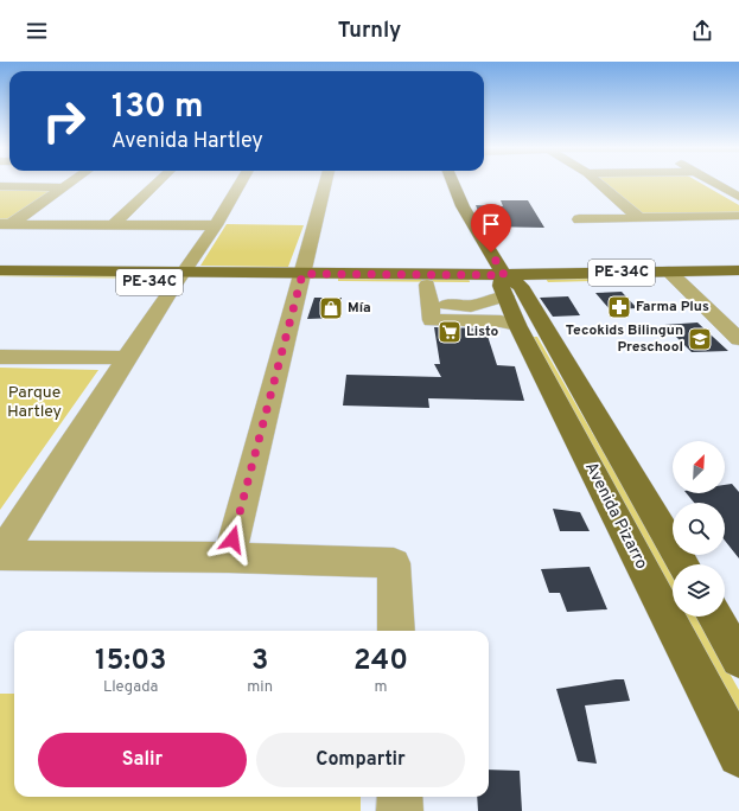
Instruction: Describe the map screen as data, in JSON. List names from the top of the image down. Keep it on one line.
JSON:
{"streets":{"main road":["PE-34C","Avenida Pizarro"]},"crossings":[["PE-34C","Avenida Pizarro"]],"parks":["Parque Hartley"],"places":{"pharmacy":["Farma Plus"],"shop":["Mía"],"supermarket":["Listo"],"school or university":["Tecokids Bilingun Preschool"]},"north":"top right","page":{"header":"Turnly","turn":["130 m","Avenida Hartley"],"eta":["15:03","Llegada","3","min","240","m"],"buttons":["Salir","Compartir"]}}
